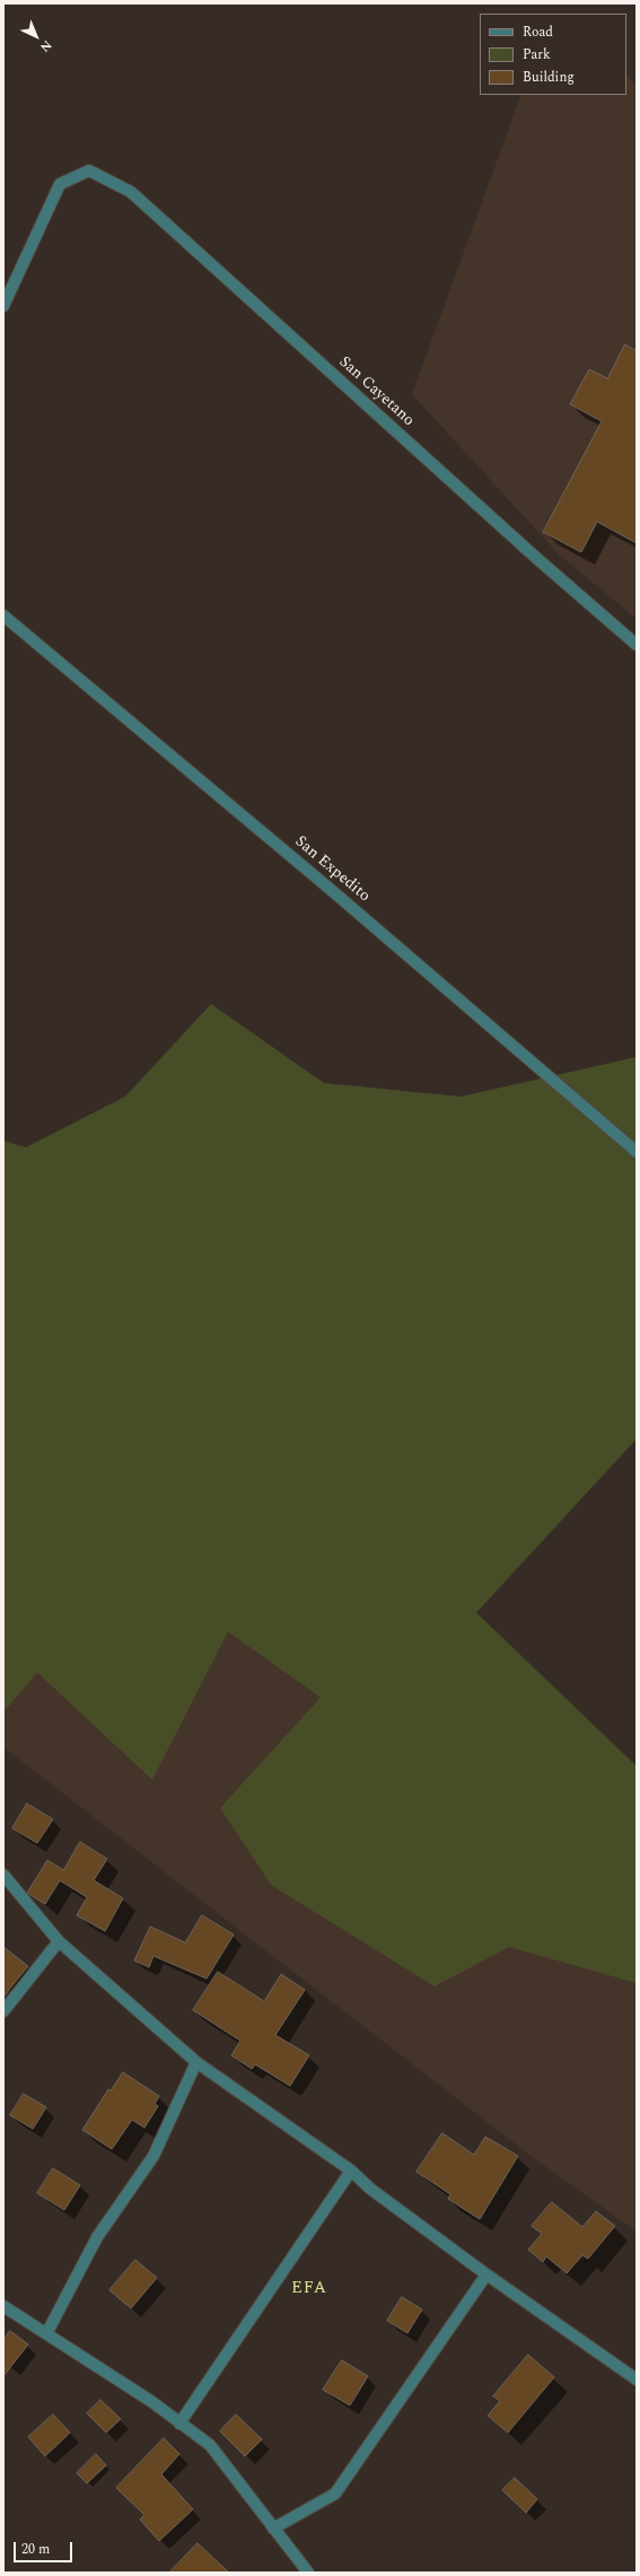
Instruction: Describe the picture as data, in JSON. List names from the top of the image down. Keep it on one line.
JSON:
{"streets":{"street":["San Cayetano","San Expedito"]},"districts":["EFA"],"legend":["Road","Park","Building"],"scale_bar":"20 m","north":"bottom right"}
